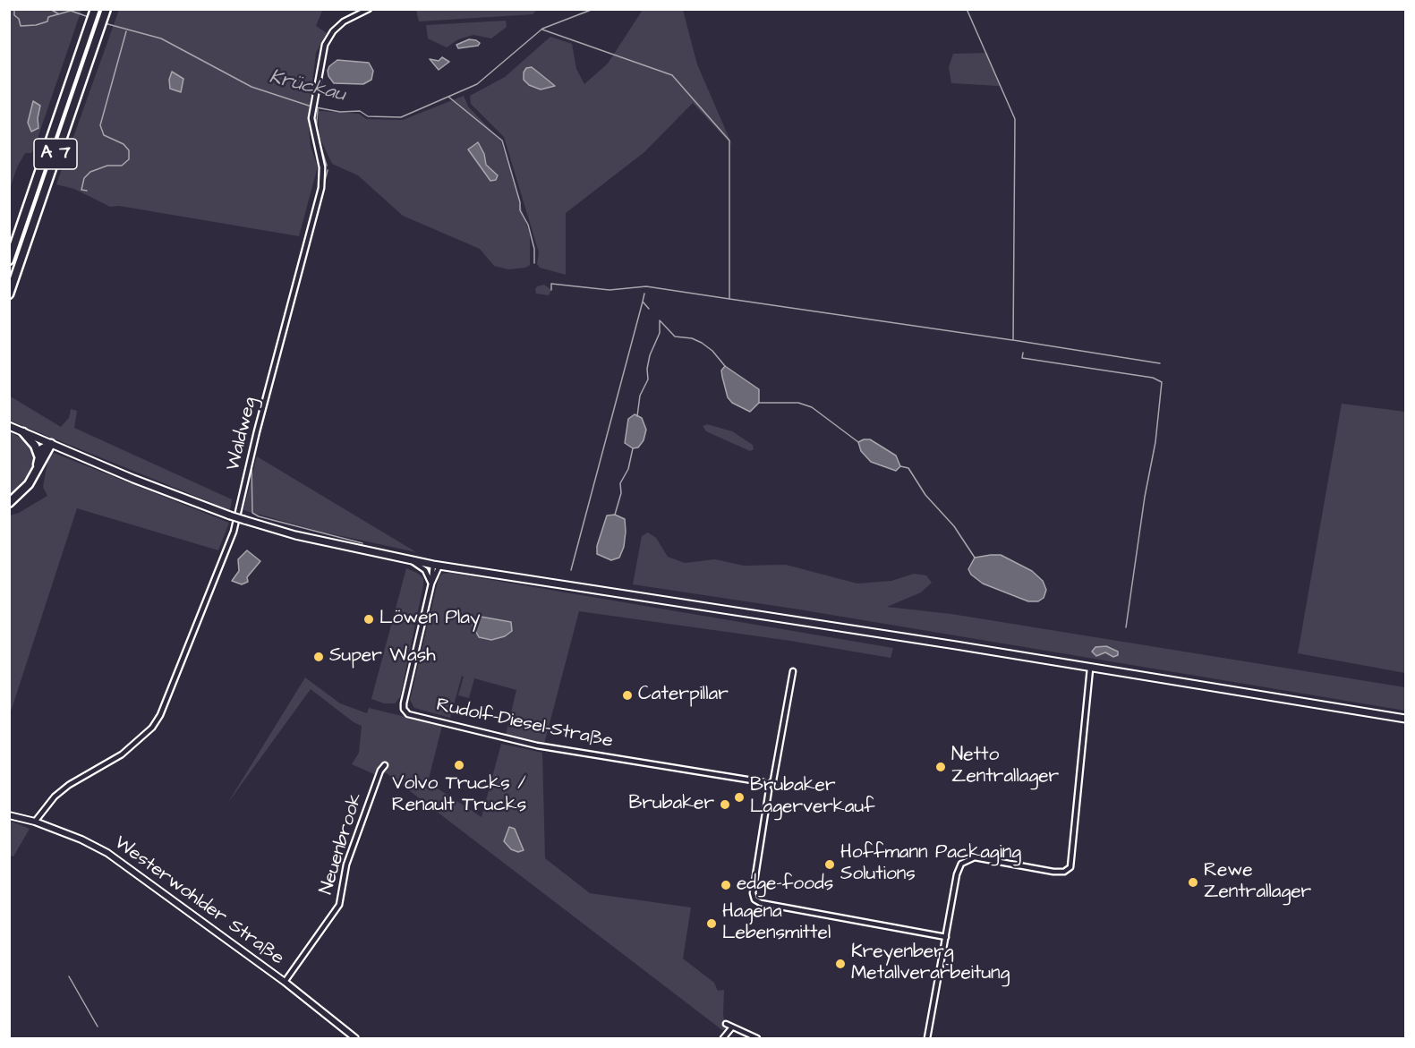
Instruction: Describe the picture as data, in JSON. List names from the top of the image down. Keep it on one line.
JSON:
{"streets":{"highway":["A 7"],"street":["Waldweg","Rudolf-Diesel-Straße","Neuenbrook","Westerwohlder Straße"]},"crossings":[["Waldweg","Westerwohlder Straße"],["Neuenbrook","Westerwohlder Straße"]],"water":["Krückau"],"places":["Löwen Play","Super Wash","Caterpillar","Volvo Trucks / Renault Trucks","Netto Zentrallager","Brubaker Lagerverkauf","Brubaker","Hoffmann Packaging Solutions","Rewe Zentrallager","edge-foods","Hagena Lebensmittel","Kreyenberg Metallverarbeitung"]}
